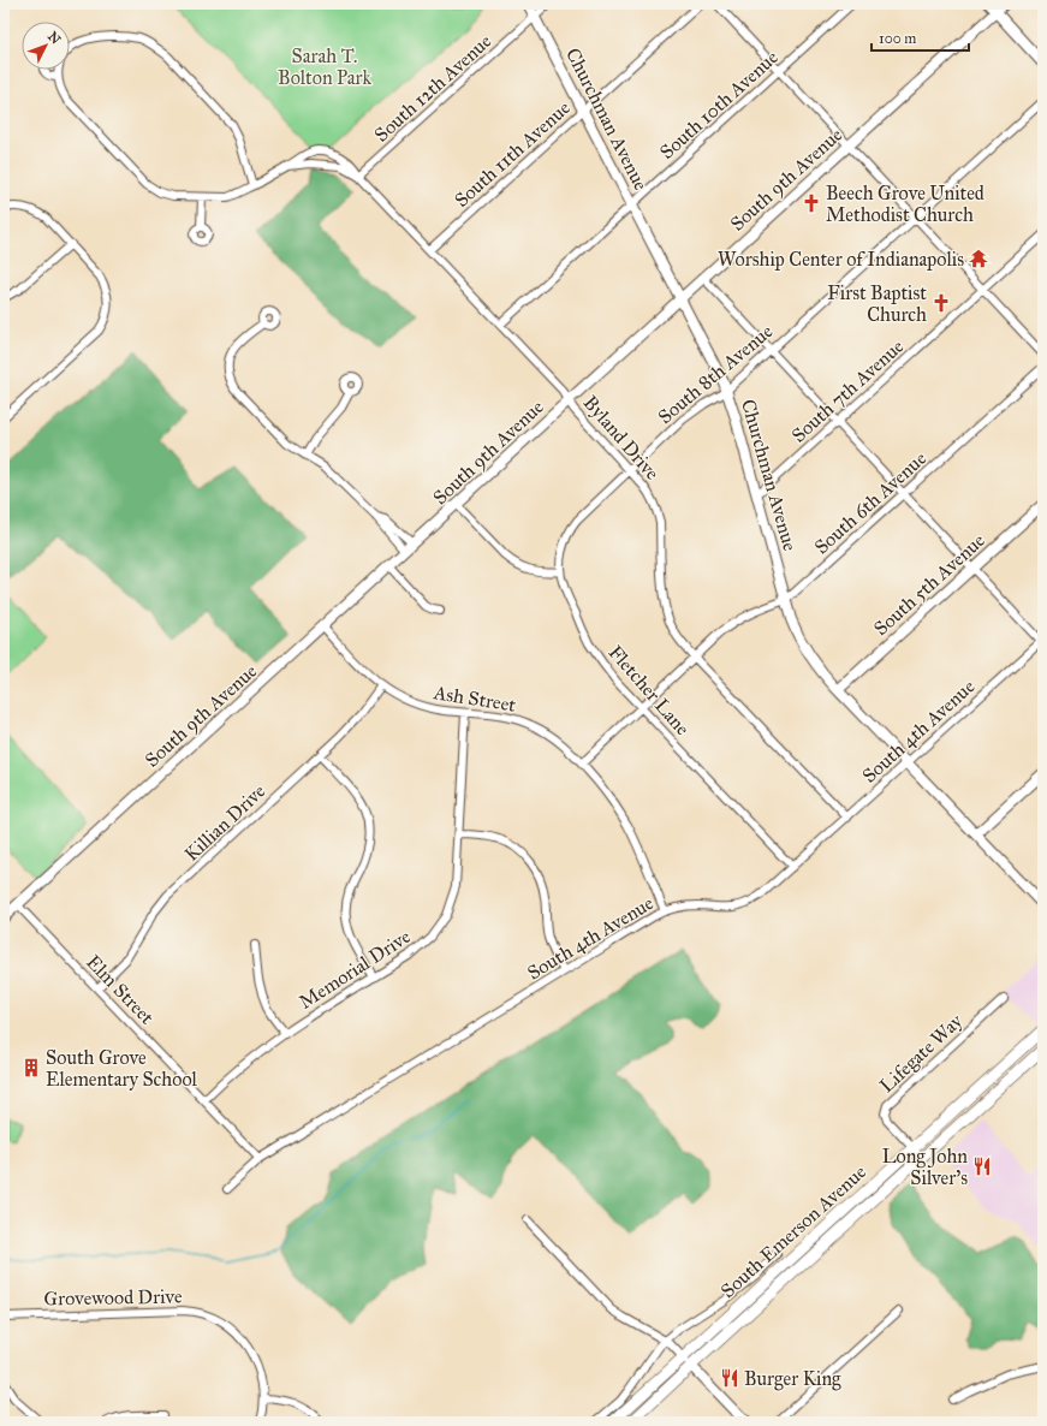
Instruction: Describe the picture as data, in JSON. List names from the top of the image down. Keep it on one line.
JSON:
{"streets":{"main road":["South Emerson Avenue"],"street":["South 12th Avenue","South 10th Avenue","Churchman Avenue","South 11th Avenue","South 9th Avenue","South 8th Avenue","South 7th Avenue","Byland Drive","South 6th Avenue","South 5th Avenue","Fletcher Lane","Ash Street","South 4th Avenue","Killian Drive","Memorial Drive","Elm Street","Lifegate Way","Grovewood Drive"]},"crossings":[["South 12th Avenue","Churchman Avenue"],["South 12th Avenue","Byland Drive"],["South 10th Avenue","Churchman Avenue"],["South 10th Avenue","Byland Drive"],["Churchman Avenue","South 11th Avenue"],["Churchman Avenue","South 9th Avenue"],["Churchman Avenue","South 8th Avenue"],["Churchman Avenue","South 7th Avenue"],["Churchman Avenue","South 6th Avenue"],["Churchman Avenue","South 5th Avenue"],["Churchman Avenue","South 4th Avenue"],["South 11th Avenue","Byland Drive"],["South 9th Avenue","Byland Drive"],["South 9th Avenue","Ash Street"],["South 9th Avenue","Elm Street"],["South 8th Avenue","Byland Drive"],["South 8th Avenue","Fletcher Lane"],["Byland Drive","South 6th Avenue"],["Byland Drive","South 4th Avenue"],["South 6th Avenue","Fletcher Lane"],["South 6th Avenue","Ash Street"],["Fletcher Lane","South 4th Avenue"],["Ash Street","South 4th Avenue"],["Ash Street","Killian Drive"],["Ash Street","Memorial Drive"],["South 4th Avenue","Elm Street"],["Killian Drive","Elm Street"],["Memorial Drive","Elm Street"],["Lifegate Way","South Emerson Avenue"]],"parks":["Sarah T. Bolton Park"],"places":{"church":["Beech Grove United Methodist Church","First Baptist Church"],"temple":["Worship Center of Indianapolis"],"building":["South Grove Elementary School"],"restaurant":["Long John Silver's","Burger King"]},"scale_bar":"100 m","north":"top right"}
